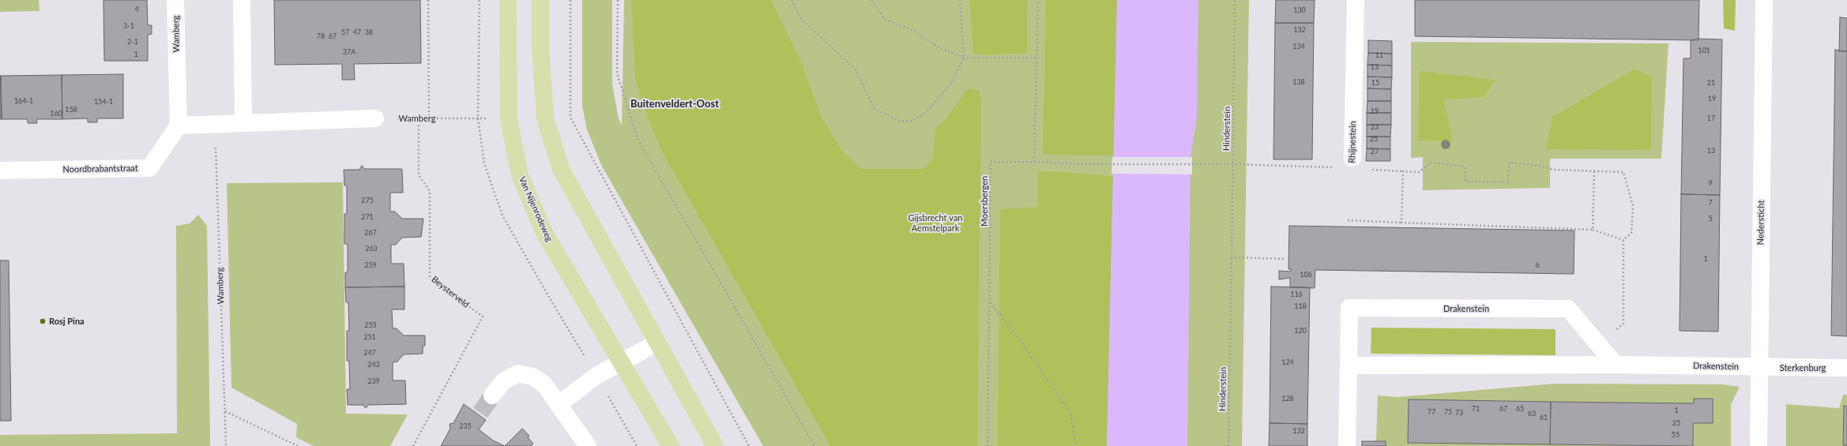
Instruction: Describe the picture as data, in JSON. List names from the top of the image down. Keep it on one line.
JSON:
{"streets":{"main road":["Van Nijenrodeweg"],"street":["Wamberg","Rhijnestein","Noordbrabantstraat","Nedersticht","Drakenstein","Sterkenburg"],"path":["Hinderstein","Moersbergen","Beysterveld"]},"crossings":[["Wamberg","Noordbrabantstraat"],["Wamberg","Beysterveld"],["Hinderstein","Rhijnestein"],["Rhijnestein","Moersbergen"],["Nedersticht","Drakenstein"],["Nedersticht","Sterkenburg"],["Drakenstein","Sterkenburg"]],"districts":["Buitenveldert-Oost"],"parks":["Gijsbrecht van Aemstelpark"],"places":["Rosj Pina"],"house_numbers":["4","130","3-1","132","57","47","38","78","67","2-1","134","101","37A","1","11","13","138","15","21","19","164-1","154-1","158","19","160","17","23","25","13","27","9","275","7","271","5","267","263","1","259","6","106","116","118","255","120","251","247","124","243","239","128","71","67","65","1","77","75","73","63","61","25","235","132","55"]}
